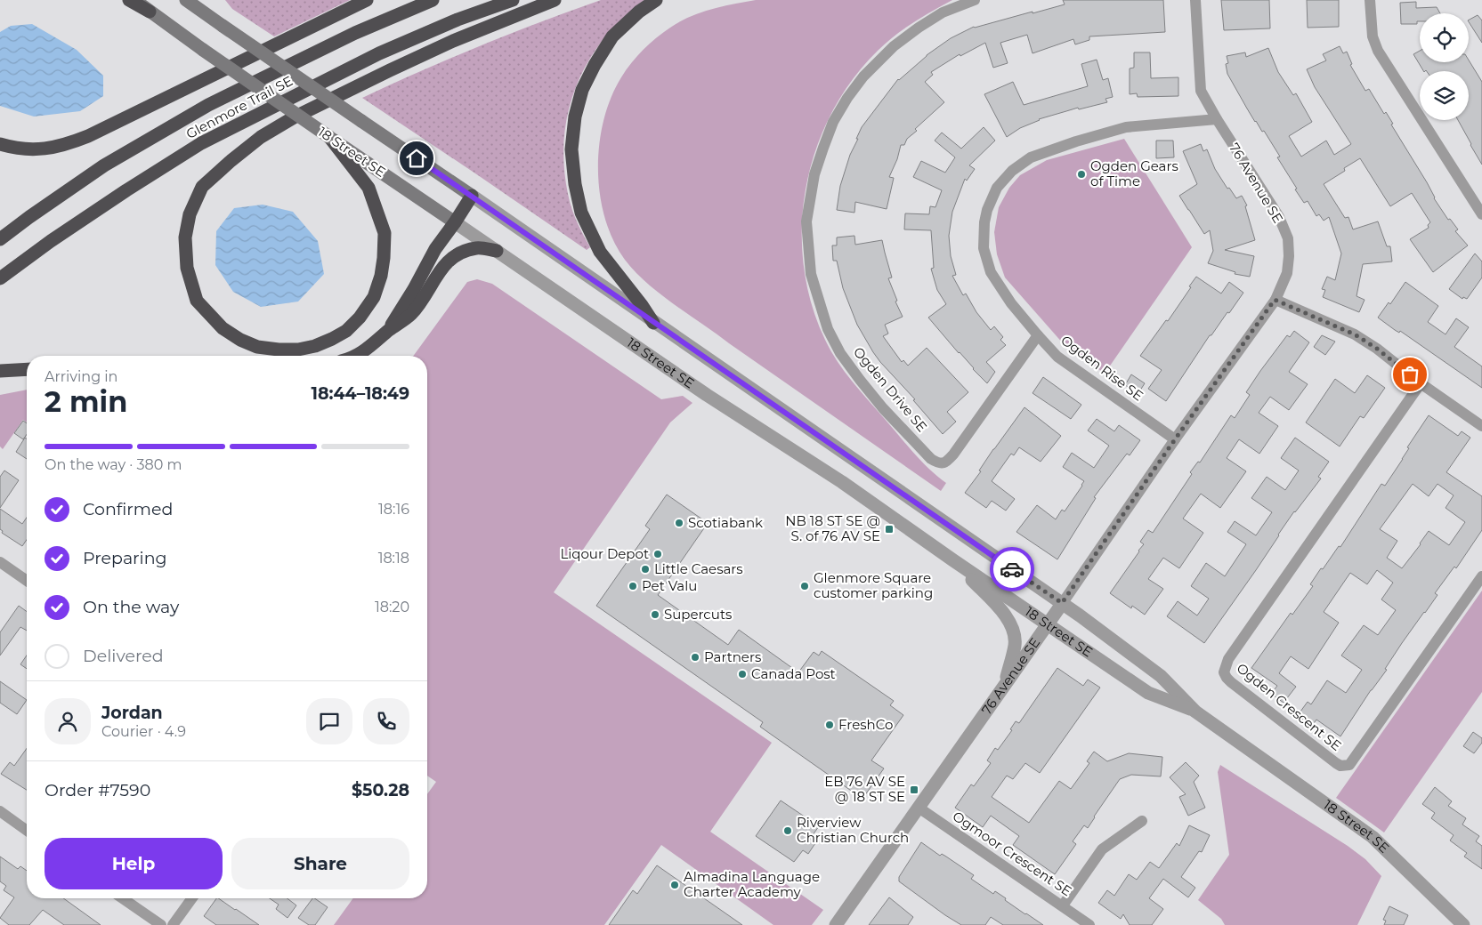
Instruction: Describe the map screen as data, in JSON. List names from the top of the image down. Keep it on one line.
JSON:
{"streets":{"highway":["Glenmore Trail SE"],"main road":["18 Street SE"],"street":["76 Avenue SE","Ogden Rise SE","Ogden Drive SE","Ogden Crescent SE","Ogmoor Crescent SE"]},"crossings":[["18 Street SE","76 Avenue SE"],["76 Avenue SE","Ogden Rise SE"],["76 Avenue SE","Ogmoor Crescent SE"],["Ogden Rise SE","Ogden Drive SE"]],"places":{"other":["Ogden Gears of Time","Scotiabank","Liqour Depot","Little Caesars","Pet Valu","Glenmore Square customer parking","Supercuts","Partners","Canada Post","FreshCo","Riverview Christian Church","Almadina Language Charter Academy"],"transit":["NB 18 ST SE @ S. of 76 AV SE","EB 76 AV SE @ 18 ST SE"]},"page":{"heading":["2 min","Arriving in","18:44–18:49"],"panel":["Jordan","Courier · 4.9","Order #7590","$50.28"],"bar":"On the way · 380 m","list":[["Confirmed","18:16"],["Preparing","18:18"],["On the way","18:20"],"Delivered"],"buttons":["Help","Share"]}}
